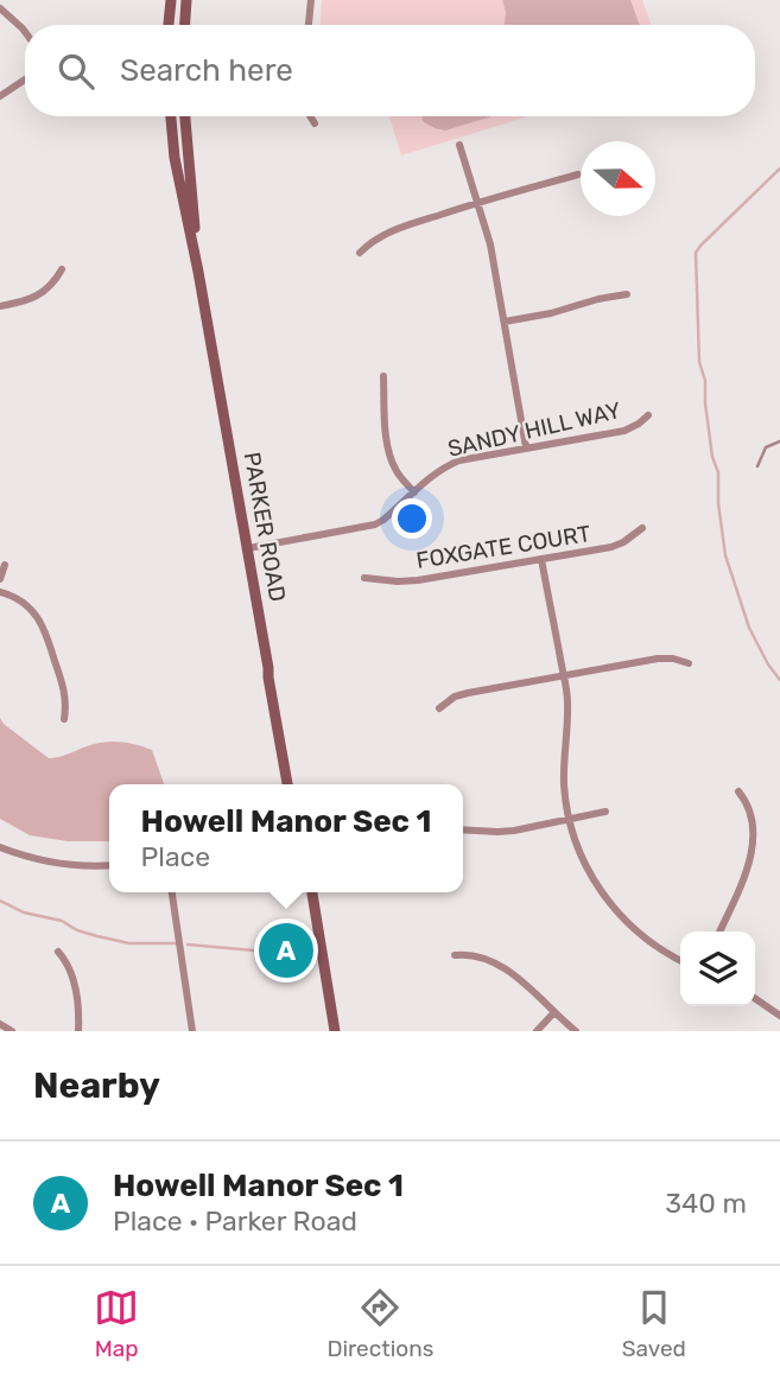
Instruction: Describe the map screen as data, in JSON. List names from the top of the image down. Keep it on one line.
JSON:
{"streets":{"street":["SANDY HILL WAY","PARKER ROAD","FOXGATE COURT"]},"crossings":[["SANDY HILL WAY","PARKER ROAD"]],"north":"right","page":{"search":"Search here","popup":["Howell Manor Sec 1","Place"],"pins":"A","heading":"Nearby","list":[{"mark":"A","name":"Howell Manor Sec 1","note":"Place · Parker Road","value":"340 m"}],"nav":["Map","Directions","Saved"]}}
